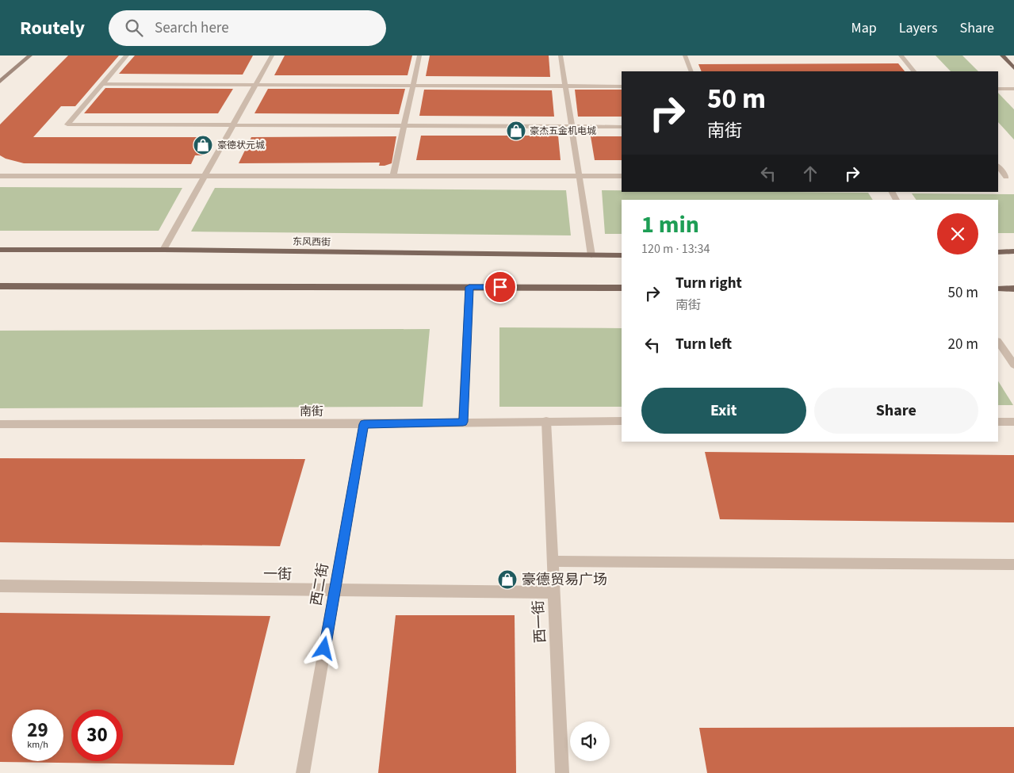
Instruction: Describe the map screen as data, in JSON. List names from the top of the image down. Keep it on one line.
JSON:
{"streets":{"main road":["东风西街"],"street":["南街","一街","西二街","西一街"]},"crossings":[["南街","西二街"],["南街","西一街"],["一街","西二街"],["一街","西一街"]],"places":{"shop":["豪杰五金机电城","豪德状元城","豪德贸易广场"]},"page":{"header":"Routely","search":"Search here","nav":["Map","Layers","Share"],"turn":["50 m","南街"],"heading":["1 min","120 m · 13:34"],"list":[{"name":"Turn right","note":"南街","value":"50 m"},{"name":"Turn left","value":"20 m"}],"buttons":["Exit","Share"],"speed":"29 km/h","limit":"30"}}
